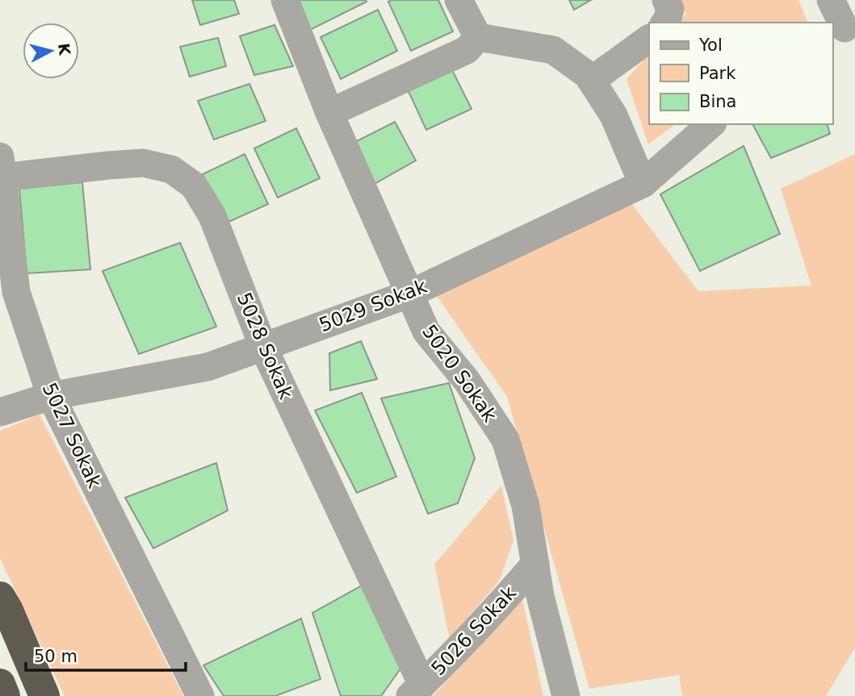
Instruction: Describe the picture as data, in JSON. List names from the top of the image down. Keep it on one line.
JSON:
{"streets":{"street":["5029 Sokak","5028 Sokak","5020 Sokak","5027 Sokak","5026 Sokak"]},"crossings":[["5029 Sokak","5028 Sokak"],["5029 Sokak","5020 Sokak"],["5029 Sokak","5027 Sokak"],["5028 Sokak","5027 Sokak"],["5028 Sokak","5026 Sokak"],["5020 Sokak","5026 Sokak"]],"legend":["Yol","Park","Bina"],"scale_bar":"50 m","north":"right"}
